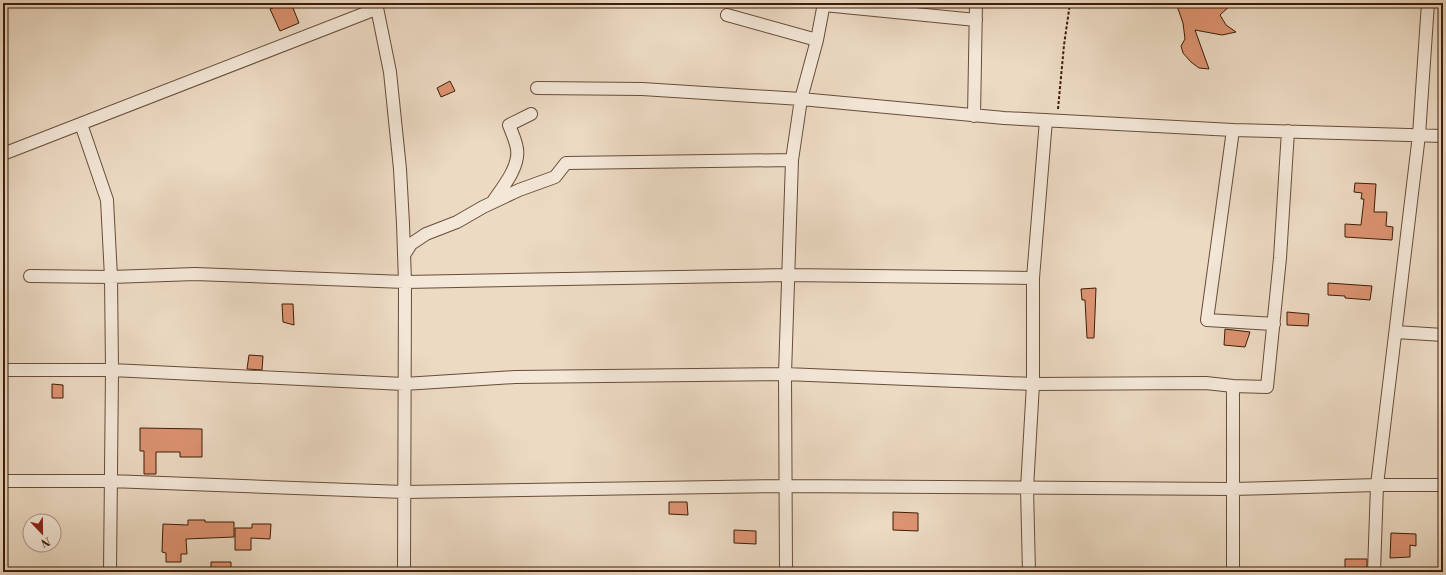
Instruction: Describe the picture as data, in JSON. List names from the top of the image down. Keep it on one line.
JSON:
{"north":"bottom"}
